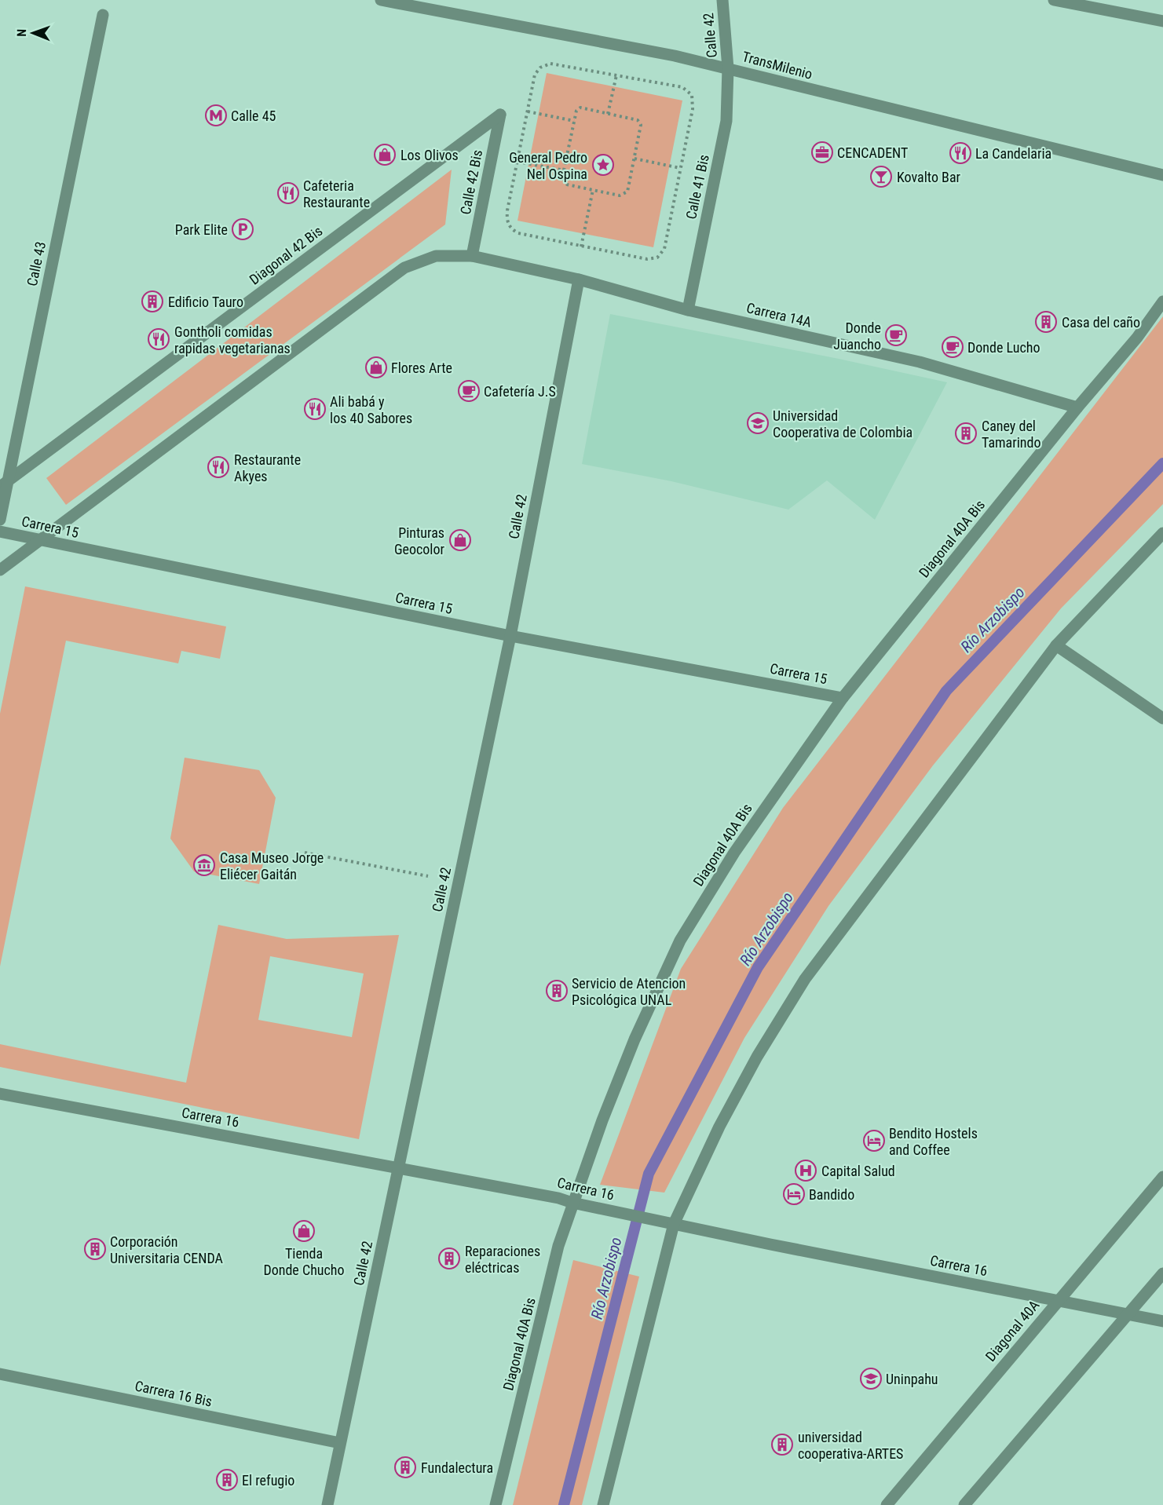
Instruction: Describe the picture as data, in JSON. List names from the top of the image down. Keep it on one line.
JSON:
{"streets":{"street":["Calle 42","TransMilenio","Calle 42 Bis","Calle 41 Bis","Diagonal 42 Bis","Calle 43","Carrera 14A","Carrera 15","Diagonal 40A Bis","Carrera 16","Diagonal 40A","Carrera 16 Bis"]},"crossings":[["Calle 42","TransMilenio"],["Calle 42","Calle 41 Bis"],["Calle 42","Carrera 14A"],["Calle 42","Carrera 15"],["Calle 42","Carrera 16"],["Calle 42","Carrera 16 Bis"],["TransMilenio","Calle 41 Bis"],["Calle 42 Bis","Diagonal 42 Bis"],["Calle 42 Bis","Carrera 14A"],["Calle 41 Bis","Carrera 14A"],["Diagonal 42 Bis","Calle 43"],["Carrera 14A","Diagonal 40A Bis"],["Carrera 15","Diagonal 40A Bis"],["Diagonal 40A Bis","Carrera 16"],["Carrera 16","Diagonal 40A"]],"water":["Río Arzobispo"],"places":{"metro station":["Calle 45"],"office":["CENCADENT"],"restaurant":["La Candelaria","Cafeteria Restaurante","Gontholi comidas rapidas vegetarianas","Ali babá y los 40 Sabores","Restaurante Akyes"],"shop":["Los Olivos","Flores Arte","Pinturas Geocolor","Tienda Donde Chucho"],"place":["General Pedro Nel Ospina"],"bar":["Kovalto Bar"],"parking":["Park Elite"],"building":["Edificio Tauro","Casa del caño","Caney del Tamarindo","Servicio de Atencion Psicológica UNAL","Corporación Universitaria CENDA","Reparaciones eléctricas","universidad cooperativa-ARTES","Fundalectura","El refugio"],"cafe":["Donde Juancho","Donde Lucho","Cafetería J.S"],"school or university":["Universidad Cooperativa de Colombia","Uninpahu"],"museum":["Casa Museo Jorge Eliécer Gaitán"],"hotel":["Bendito Hostels and Coffee","Bandido"],"hospital":["Capital Salud"]},"north":"left"}
